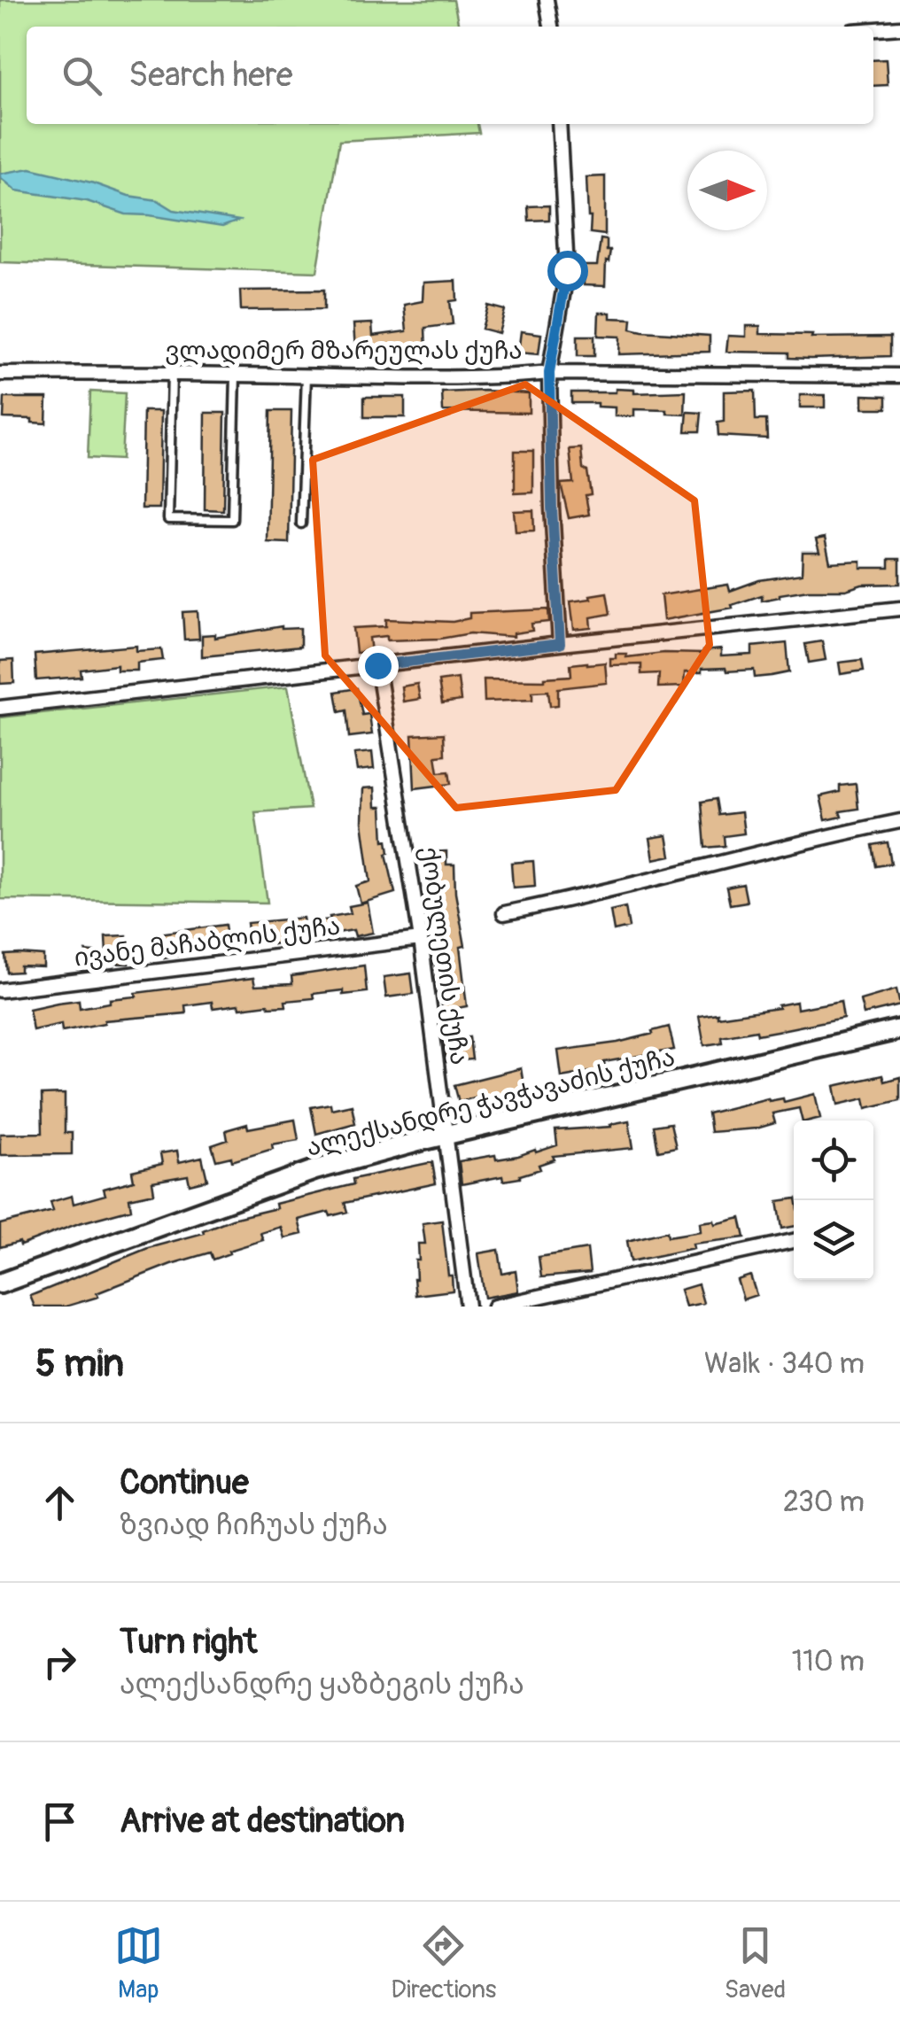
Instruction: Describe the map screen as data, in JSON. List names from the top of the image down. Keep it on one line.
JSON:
{"streets":{"street":["ვლადიმერ მზარეულას ქუჩა","ივანე მაჩაბლის ქუჩა","ქობულეთის ქუჩა","ალექსანდრე ჭავჭავაძის ქუჩა"]},"crossings":[["ივანე მაჩაბლის ქუჩა","ქობულეთის ქუჩა"],["ქობულეთის ქუჩა","ალექსანდრე ჭავჭავაძის ქუჩა"]],"north":"right","page":{"search":"Search here","heading":["5 min","Walk · 340 m"],"list":[["Continue","ზვიად ჩიჩუას ქუჩა","230 m"],["Turn right","ალექსანდრე ყაზბეგის ქუჩა","110 m"],"Arrive at destination"],"nav":["Map","Directions","Saved"]}}
